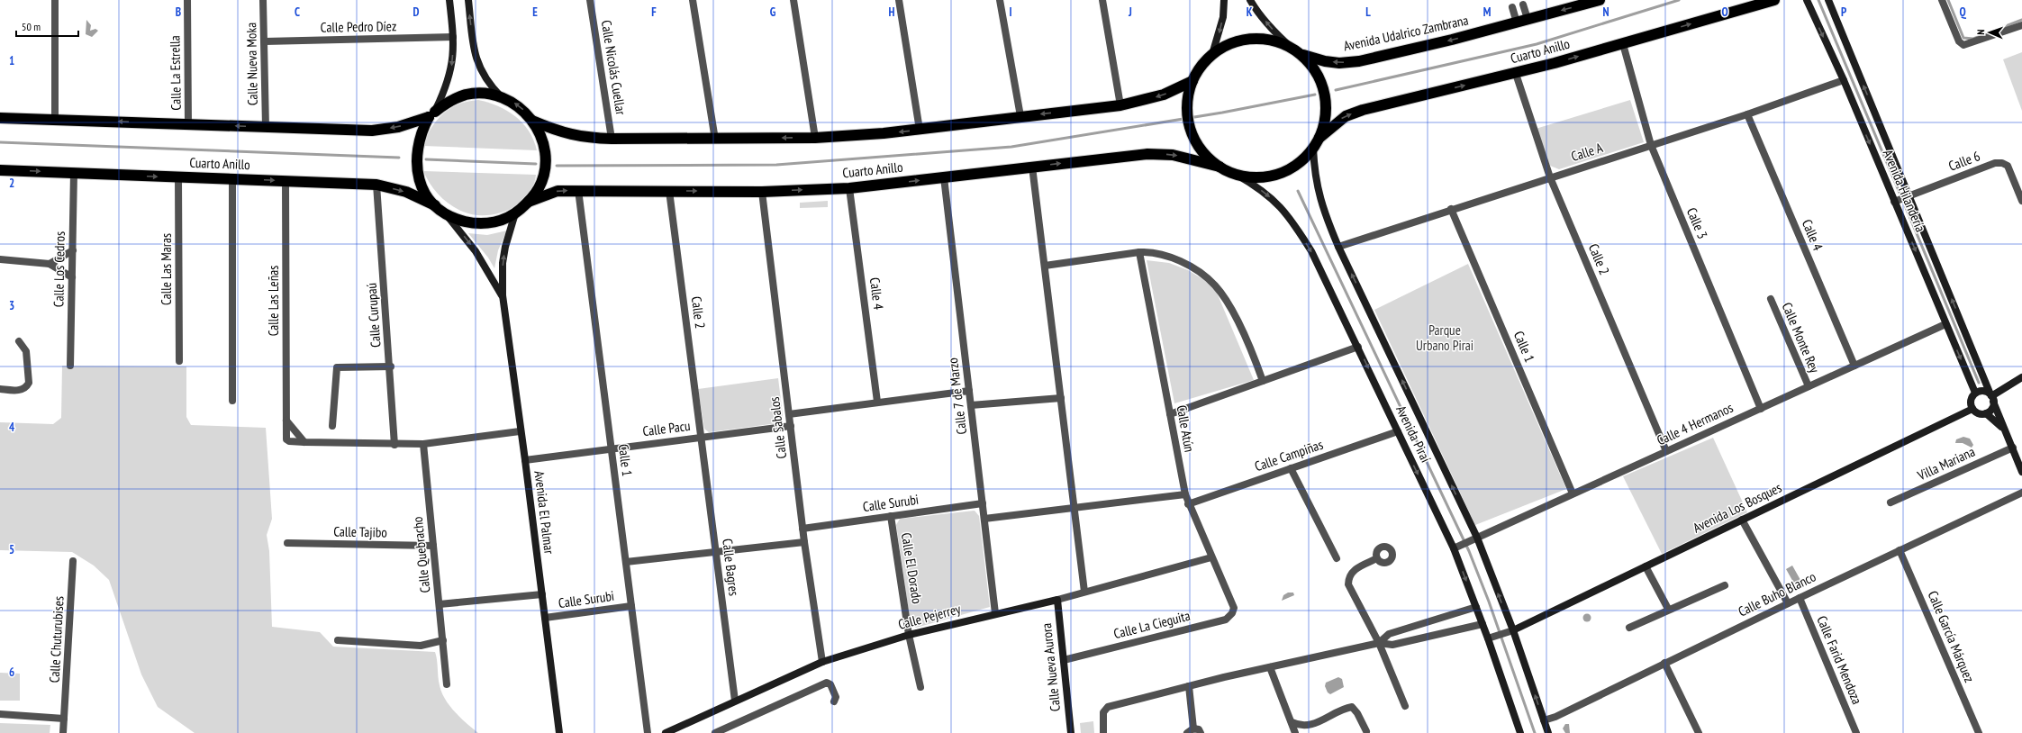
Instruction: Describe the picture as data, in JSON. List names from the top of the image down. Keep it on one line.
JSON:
{"streets":{"highway":["Avenida Udalrico Zambrana","Cuarto Anillo"],"street":["Calle Pedro Díez","Calle Nueva Moka","Calle Nicolás Cuellar","Calle La Estrella","Calle A","Calle 6","Avenida Hilandería","Calle 3","Calle 4","Calle 2","Calle Los Cedros","Calle Las Maras","Calle Las Leñas","Calle Curupaú","Calle Monte Rey","Calle 1","Calle 7 de Marzo","Calle 4 Hermanos","Calle Sabalos","Calle Pacu","Calle Atún","Avenida Piraí","Calle Campiñas","Villa Mariana","Calle Surubi","Avenida Los Bosques","Avenida El Palmar","Calle Tajibo","Calle Quebracho","Calle Bagres","Calle El Dorado","Calle Buho Blanco","Calle Pejerrey","Calle La Cieguita","Calle García Márquez","Calle Chuturubises","Calle Farid Mendoza","Calle Nueva Aurora"]},"crossings":[["Calle Pedro Díez","Calle Nueva Moka"],["Cuarto Anillo","Calle 3"],["Cuarto Anillo","Calle 4"],["Cuarto Anillo","Calle 2"],["Cuarto Anillo","Calle Los Cedros"],["Cuarto Anillo","Calle Las Maras"],["Cuarto Anillo","Calle Las Leñas"],["Cuarto Anillo","Calle Curupaú"],["Cuarto Anillo","Calle 1"],["Cuarto Anillo","Calle 7 de Marzo"],["Cuarto Anillo","Calle Sabalos"],["Calle A","Avenida Hilandería"],["Calle A","Calle 3"],["Calle A","Calle 4"],["Calle A","Calle 2"],["Calle A","Calle 1"],["Calle A","Avenida Piraí"],["Calle 6","Avenida Hilandería"],["Avenida Hilandería","Calle 4 Hermanos"],["Avenida Hilandería","Villa Mariana"],["Avenida Hilandería","Avenida Los Bosques"],["Calle 3","Calle 4 Hermanos"],["Calle 4","Calle 4 Hermanos"],["Calle 2","Calle 4 Hermanos"],["Calle 2","Calle Pacu"],["Calle 2","Calle Bagres"],["Calle Las Leñas","Calle Curupaú"],["Calle Las Leñas","Avenida El Palmar"],["Calle Las Leñas","Calle Quebracho"],["Calle Monte Rey","Calle 4 Hermanos"],["Calle 1","Calle 4 Hermanos"],["Calle 1","Calle Pacu"],["Calle 1","Calle Surubi"],["Calle 7 de Marzo","Calle Surubi"],["Calle 7 de Marzo","Calle Pejerrey"],["Calle 4 Hermanos","Avenida Piraí"],["Calle Sabalos","Calle Pacu"],["Calle Sabalos","Calle Surubi"],["Calle Sabalos","Calle Pejerrey"],["Calle Pacu","Avenida El Palmar"],["Calle Pacu","Calle Bagres"],["Calle Atún","Calle Campiñas"],["Calle Atún","Calle Pejerrey"],["Calle Atún","Calle La Cieguita"],["Avenida Piraí","Calle Campiñas"],["Avenida Piraí","Avenida Los Bosques"],["Avenida Piraí","Calle Buho Blanco"],["Calle Surubi","Avenida El Palmar"],["Calle Surubi","Calle El Dorado"],["Avenida El Palmar","Calle Quebracho"],["Calle Tajibo","Calle Quebracho"],["Calle Bagres","Calle Pejerrey"],["Calle El Dorado","Calle Pejerrey"],["Calle Buho Blanco","Calle García Márquez"],["Calle Buho Blanco","Calle Farid Mendoza"],["Calle Pejerrey","Calle Nueva Aurora"],["Calle La Cieguita","Calle Nueva Aurora"]],"one_way":["Avenida Udalrico Zambrana"],"parks":["Parque Urbano Pirai"],"scale_bar":"50 m","north":"left","grid":{"columns":["B","C","D","E","F","G","H","I","J","K","L","M","N","O","P","Q"],"rows":["1","2","3","4","5","6"]}}
